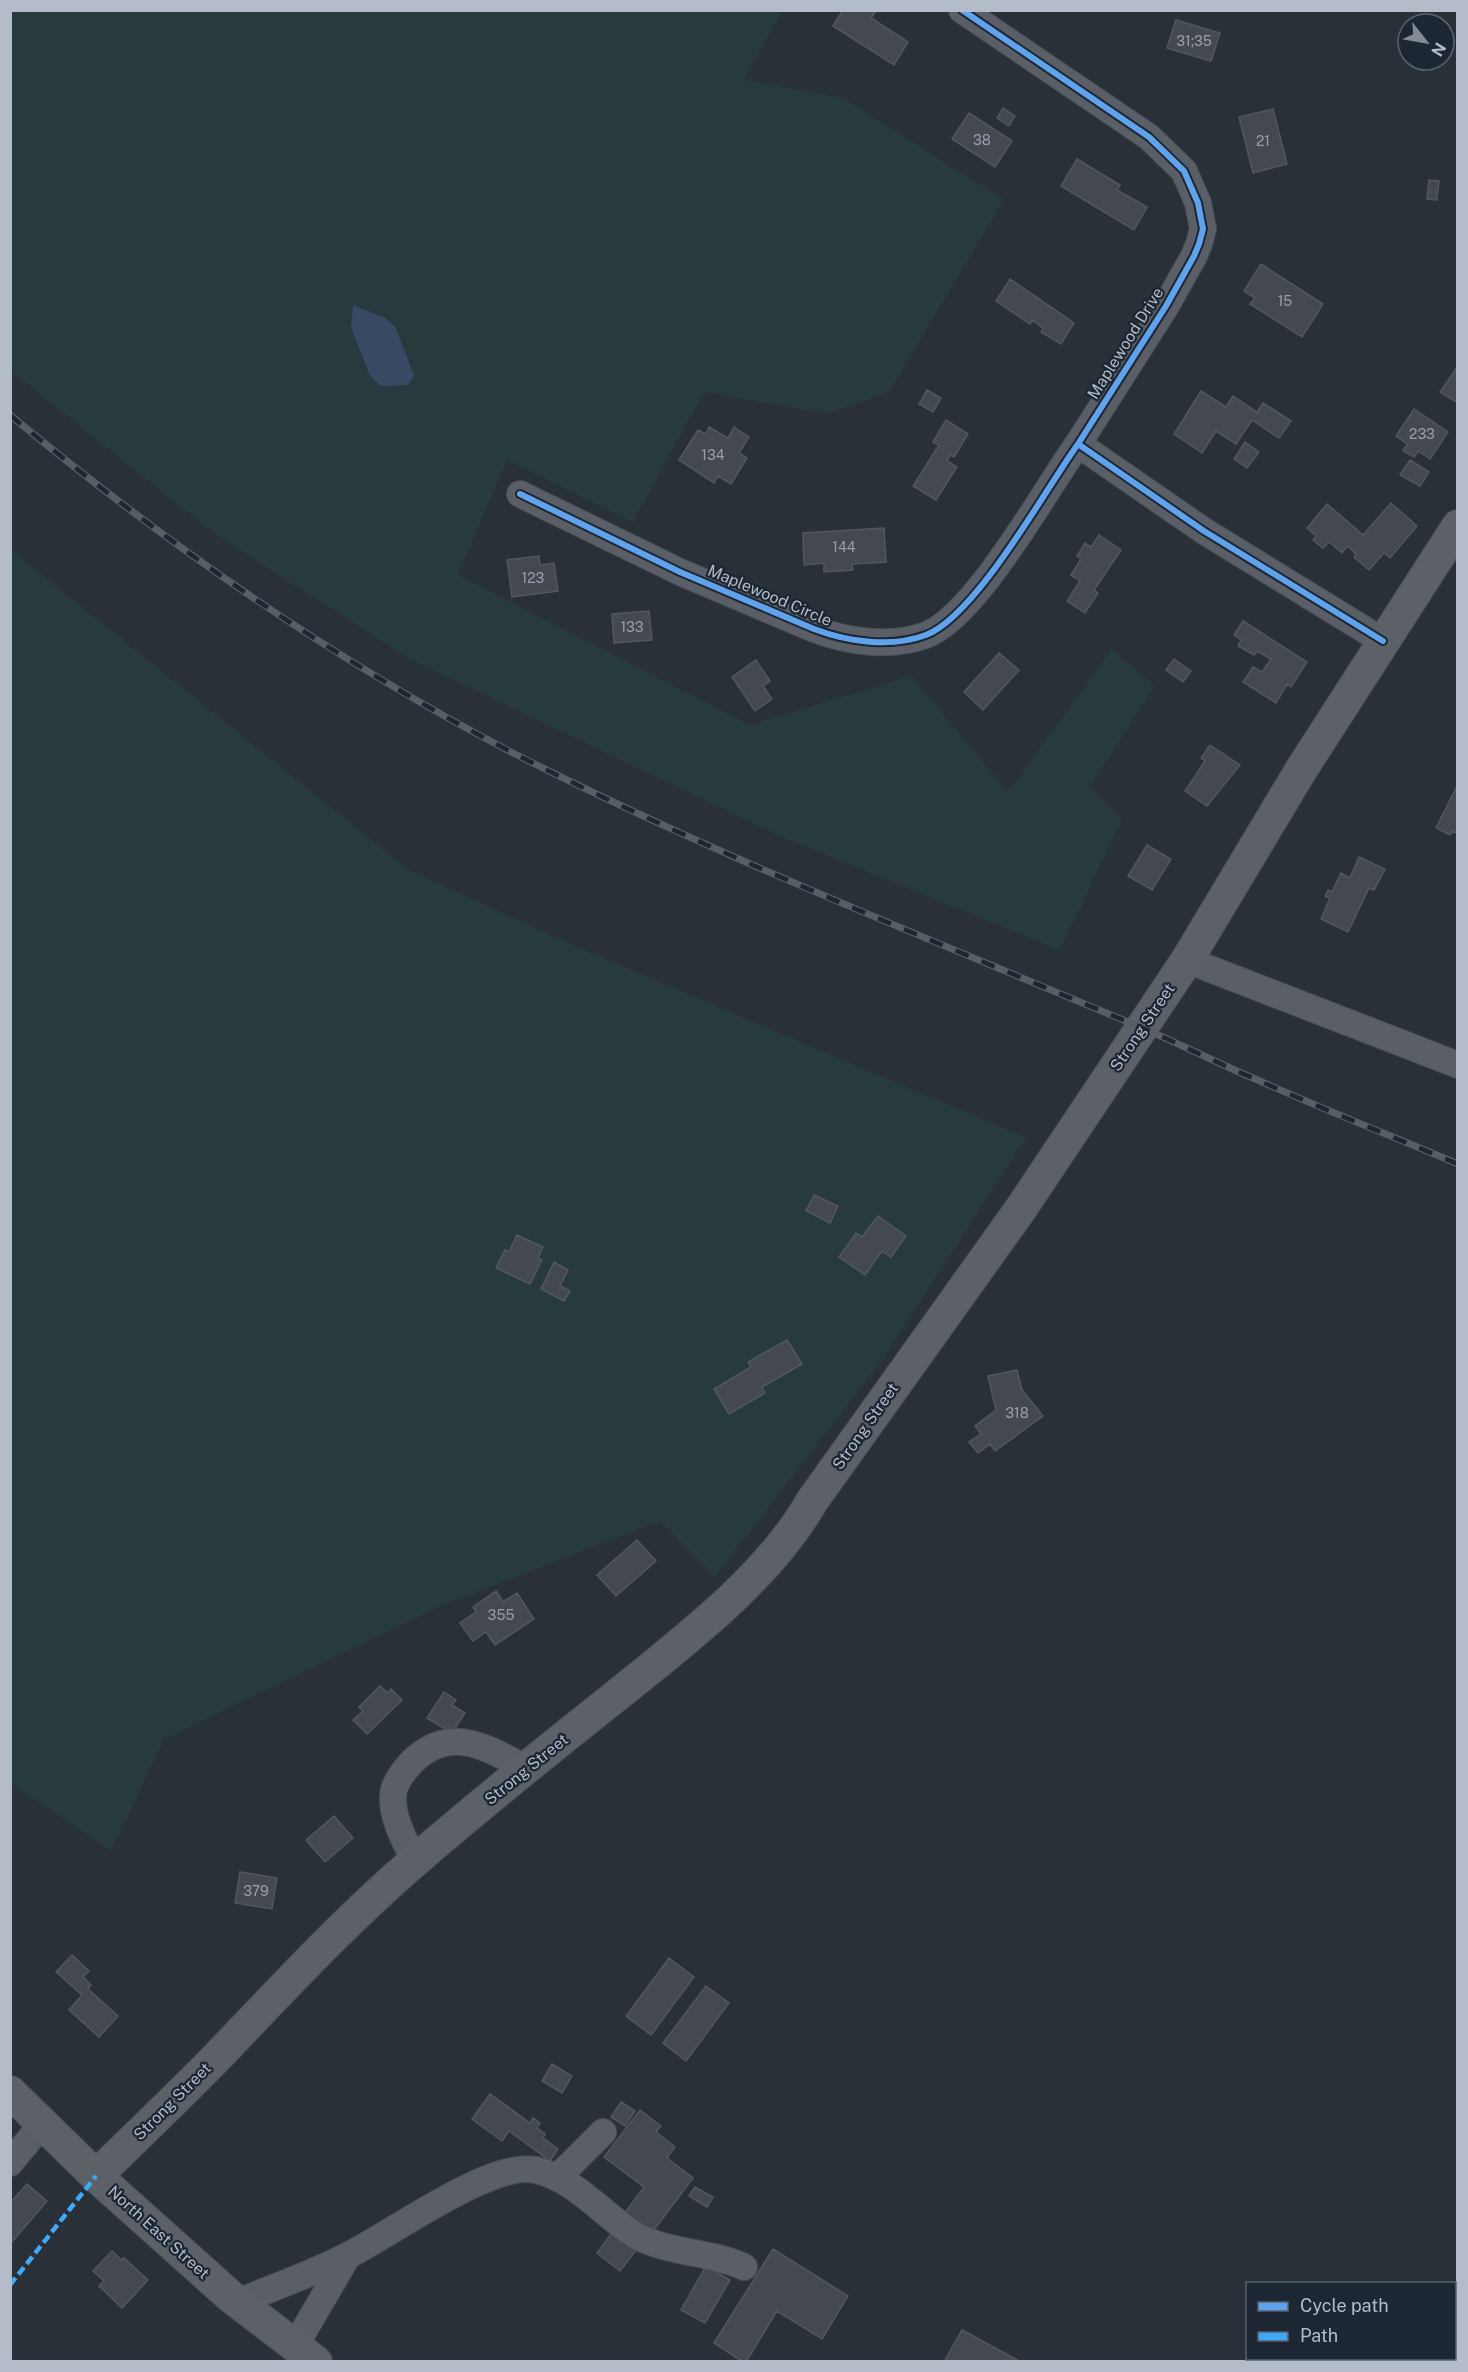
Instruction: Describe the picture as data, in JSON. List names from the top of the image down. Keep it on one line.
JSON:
{"streets":{"main road":["Strong Street","North East Street"],"street":["Maplewood Drive","Maplewood Circle"]},"crossings":[["Maplewood Drive","Maplewood Circle"],["Strong Street","North East Street"]],"house_numbers":["31;35","38","21","15","233","134","144","123","133","318","355","379"],"legend":["Cycle path","Path"],"north":"bottom right"}
